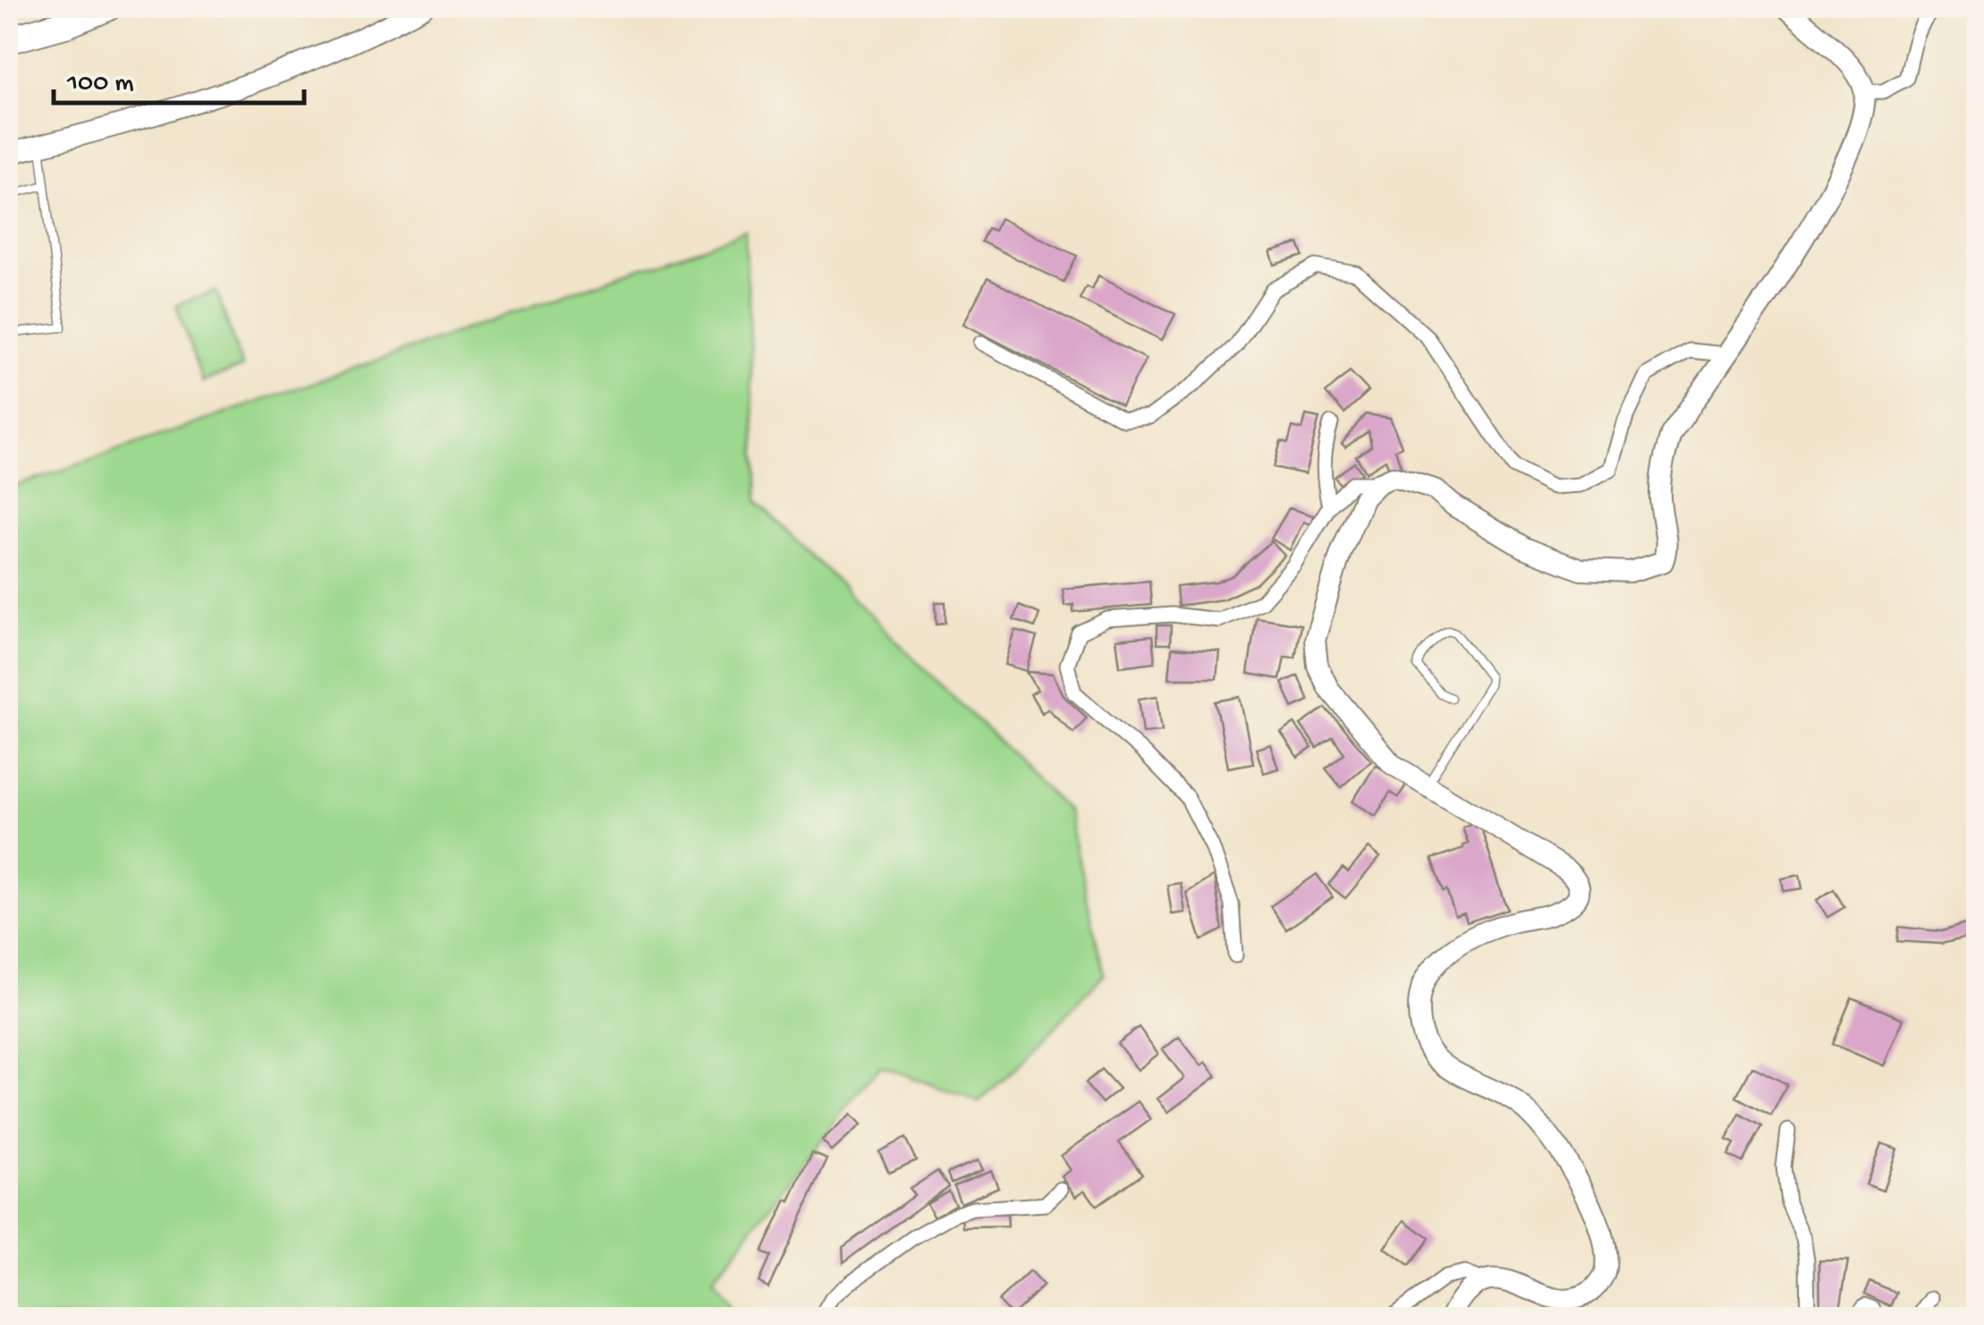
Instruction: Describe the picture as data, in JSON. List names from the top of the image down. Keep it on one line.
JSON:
{"scale_bar":"100 m"}
